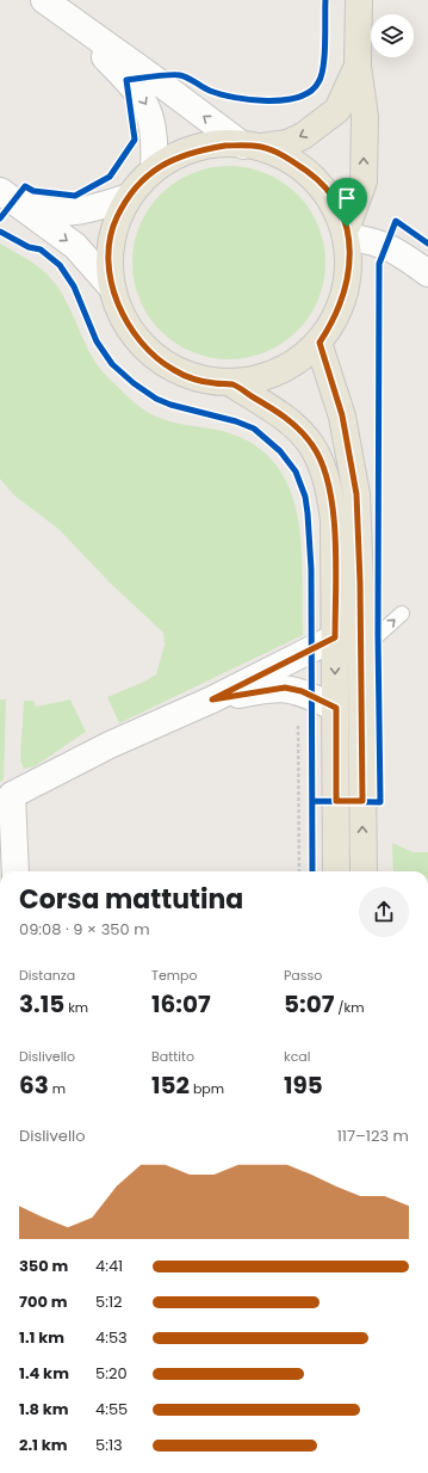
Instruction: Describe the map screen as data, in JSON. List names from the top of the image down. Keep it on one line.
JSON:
{"page":{"heading":["Corsa mattutina","09:08 · 9 × 350 m"],"stats":[["Distanza","3.15 km"],["Tempo","16:07"],["Passo","5:07 /km"],["Dislivello","63 m"],["Battito","152 bpm"],["kcal","195"]],"chart":["Dislivello","117–123 m"],"list":[{"name":"350 m","note":"4:41"},{"name":"700 m","note":"5:12"},{"name":"1.1 km","note":"4:53"},{"name":"1.4 km","note":"5:20"},{"name":"1.8 km","note":"4:55"},{"name":"2.1 km","note":"5:13"}]}}
